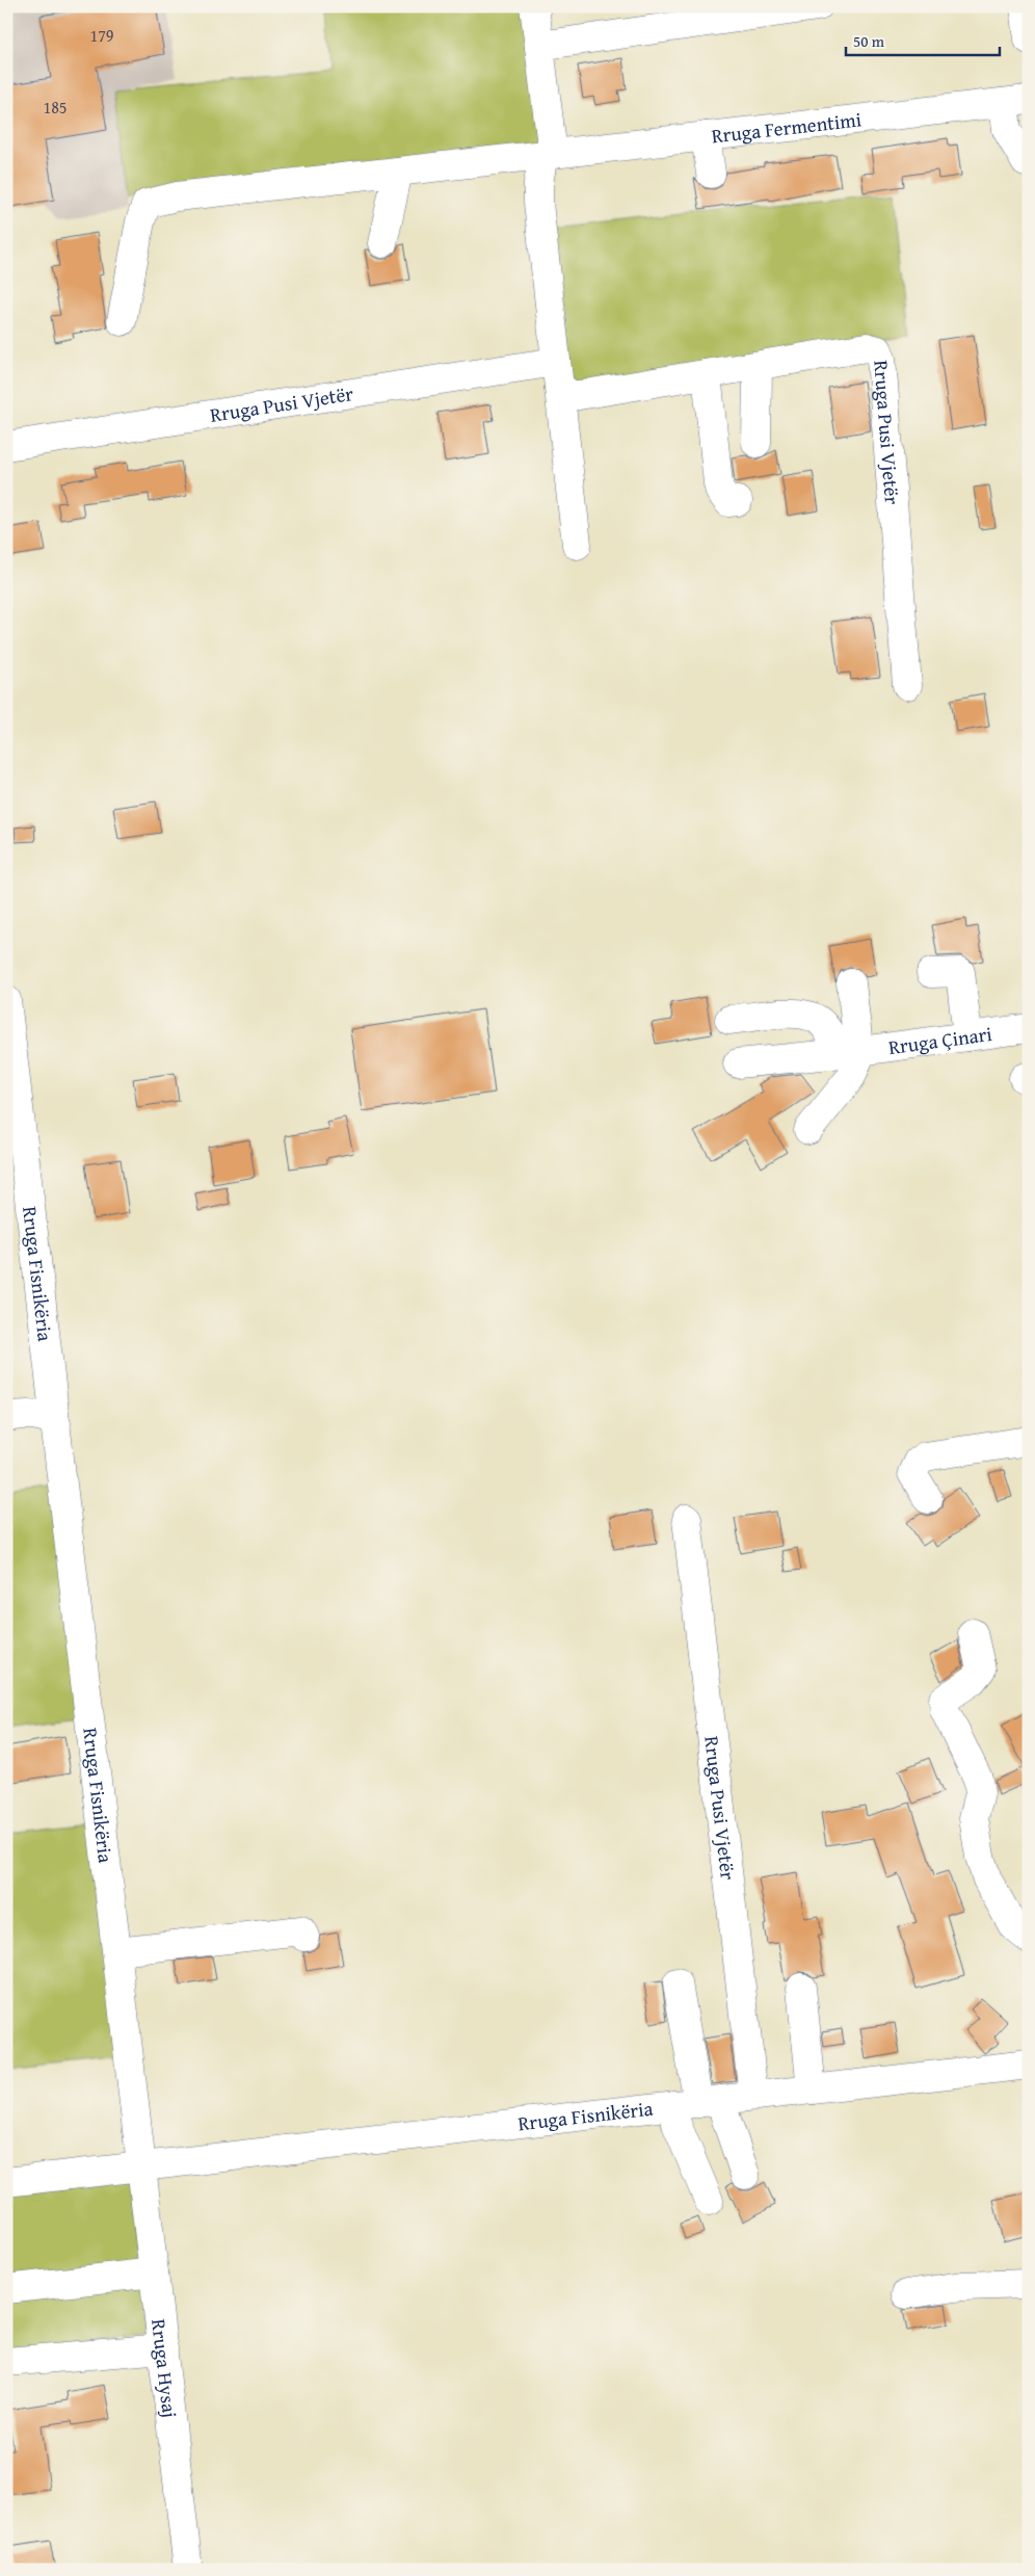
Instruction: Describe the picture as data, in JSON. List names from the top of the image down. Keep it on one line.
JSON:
{"streets":{"street":["Rruga Fermentimi","Rruga Pusi Vjetër","Rruga Çinari","Rruga Fisnikëria","Rruga Hysaj"]},"crossings":[["Rruga Pusi Vjetër","Rruga Fisnikëria"],["Rruga Fisnikëria","Rruga Hysaj"]],"house_numbers":["179","185"],"scale_bar":"50 m"}
